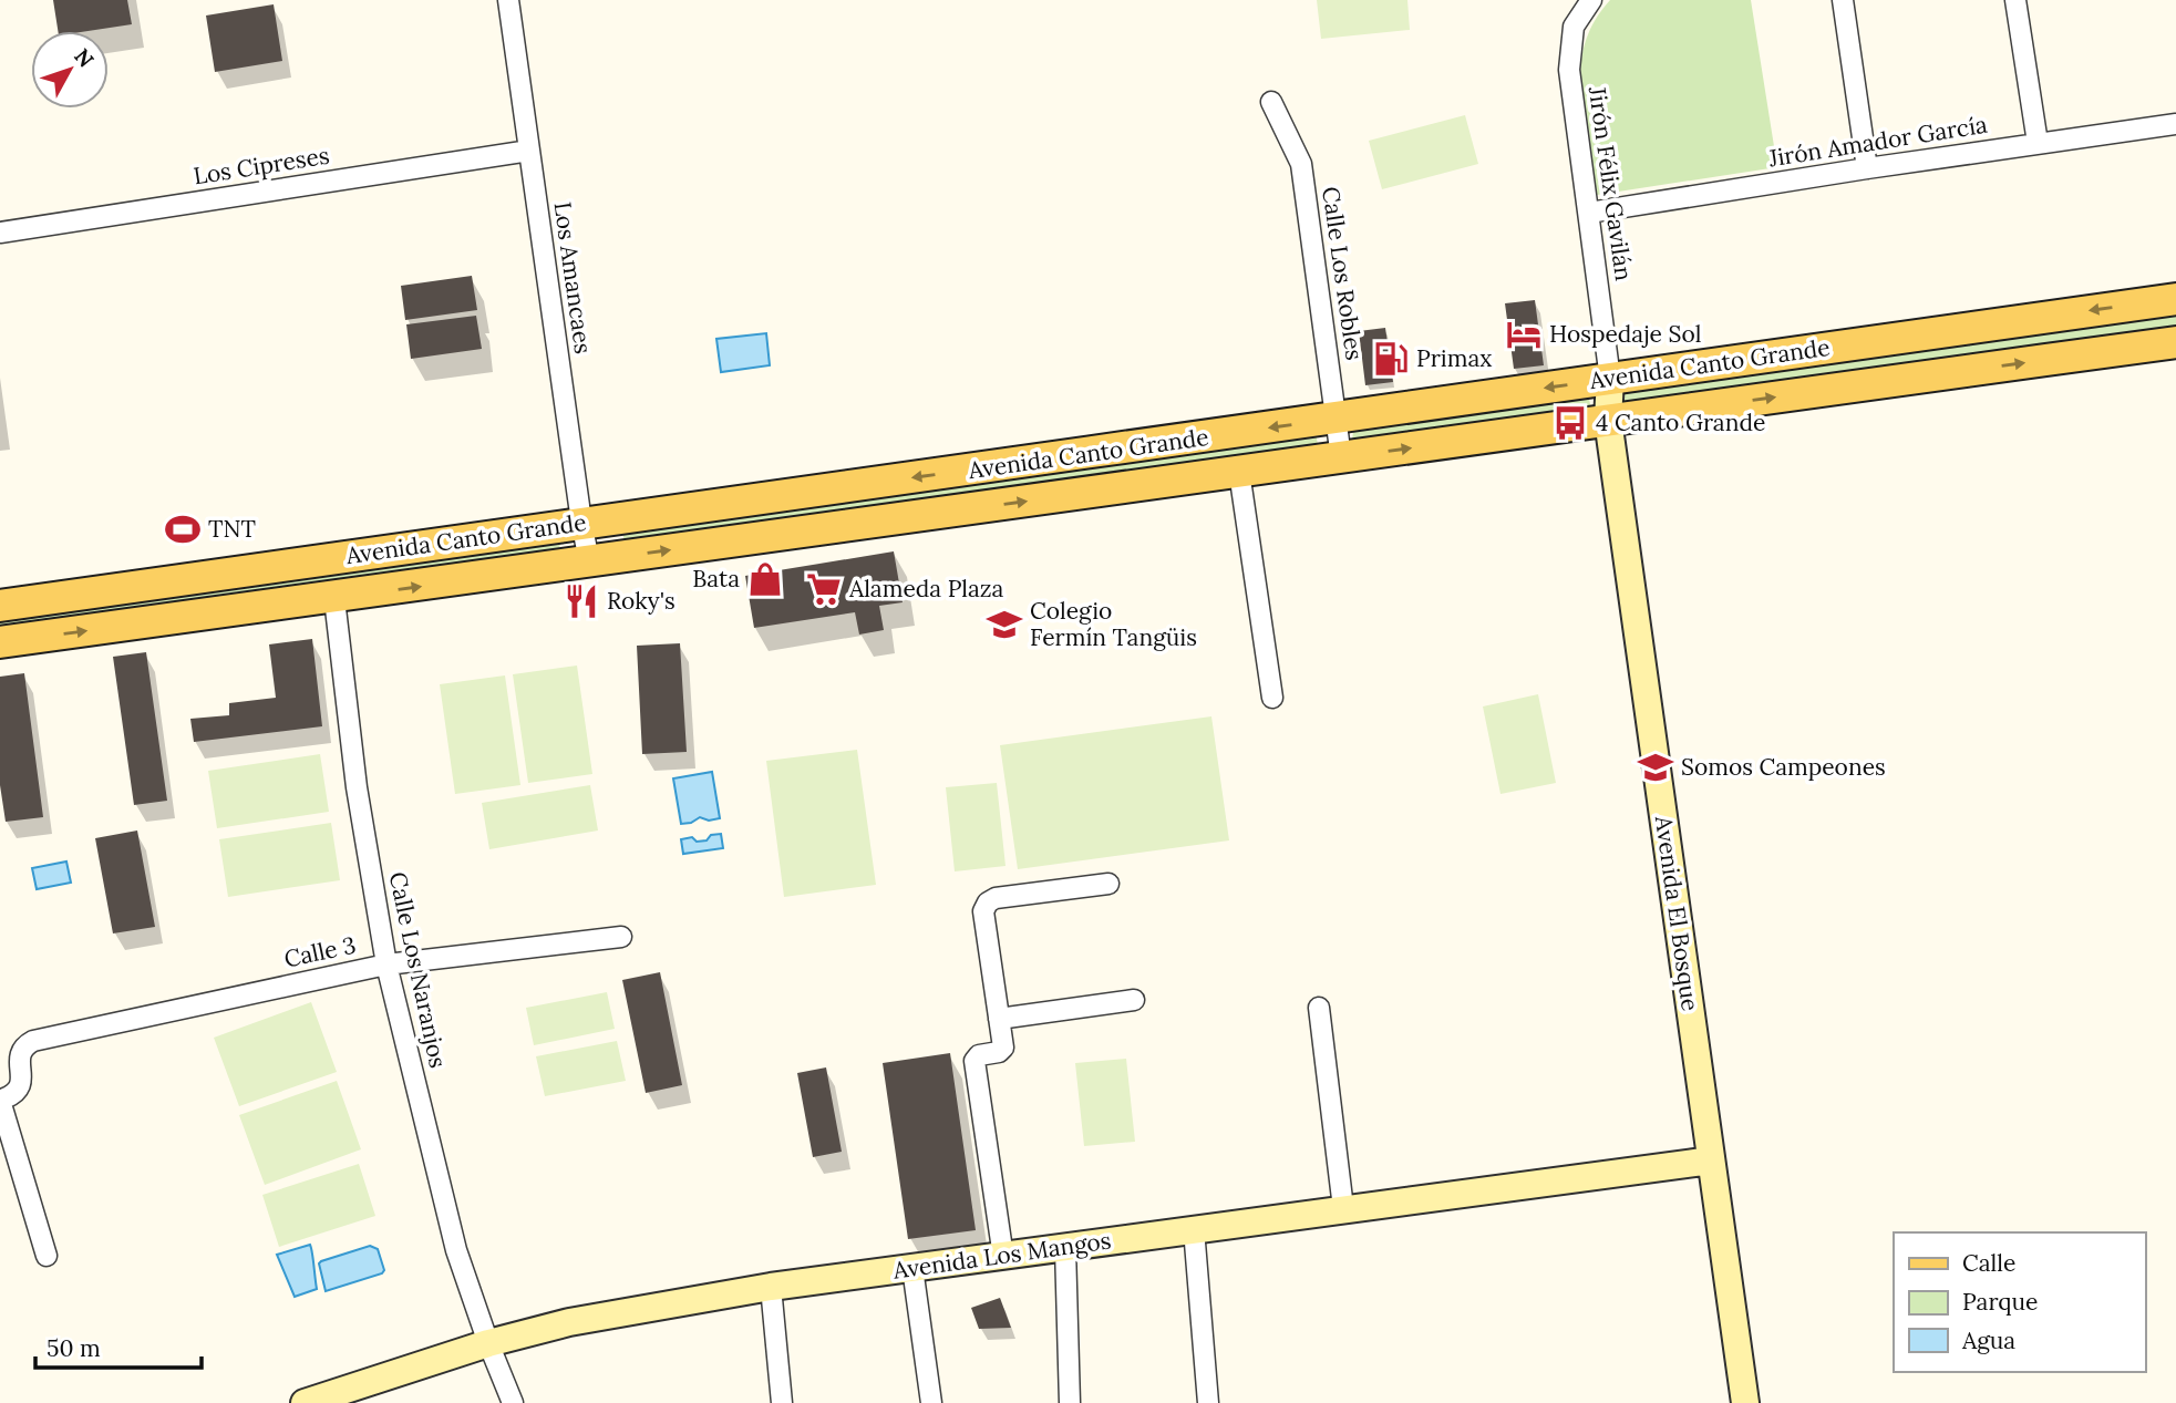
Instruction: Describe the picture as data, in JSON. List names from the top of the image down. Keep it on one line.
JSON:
{"streets":{"main road":["Avenida Canto Grande"],"street":["Jirón Amador García","Los Cipreses","Jirón Félix Gavilán","Calle Los Robles","Los Amancaes","Avenida El Bosque","Calle 3","Calle Los Naranjos","Avenida Los Mangos"]},"crossings":[["Jirón Amador García","Jirón Félix Gavilán"],["Los Cipreses","Los Amancaes"],["Jirón Félix Gavilán","Avenida Canto Grande"],["Jirón Félix Gavilán","Avenida El Bosque"],["Calle Los Robles","Avenida Canto Grande"],["Los Amancaes","Avenida Canto Grande"],["Avenida Canto Grande","Avenida El Bosque"],["Avenida Canto Grande","Calle Los Naranjos"],["Avenida El Bosque","Avenida Los Mangos"],["Calle 3","Calle Los Naranjos"],["Calle Los Naranjos","Avenida Los Mangos"]],"places":{"hotel":["Hospedaje Sol"],"fuel station":["Primax"],"bus stop":["4 Canto Grande"],"sports":["TNT"],"shop":["Bata"],"supermarket":["Alameda Plaza"],"restaurant":["Roky's"],"school or university":["Colegio Fermín Tangüis","Somos Campeones"]},"legend":["Calle","Parque","Agua"],"scale_bar":"50 m","north":"top right"}
